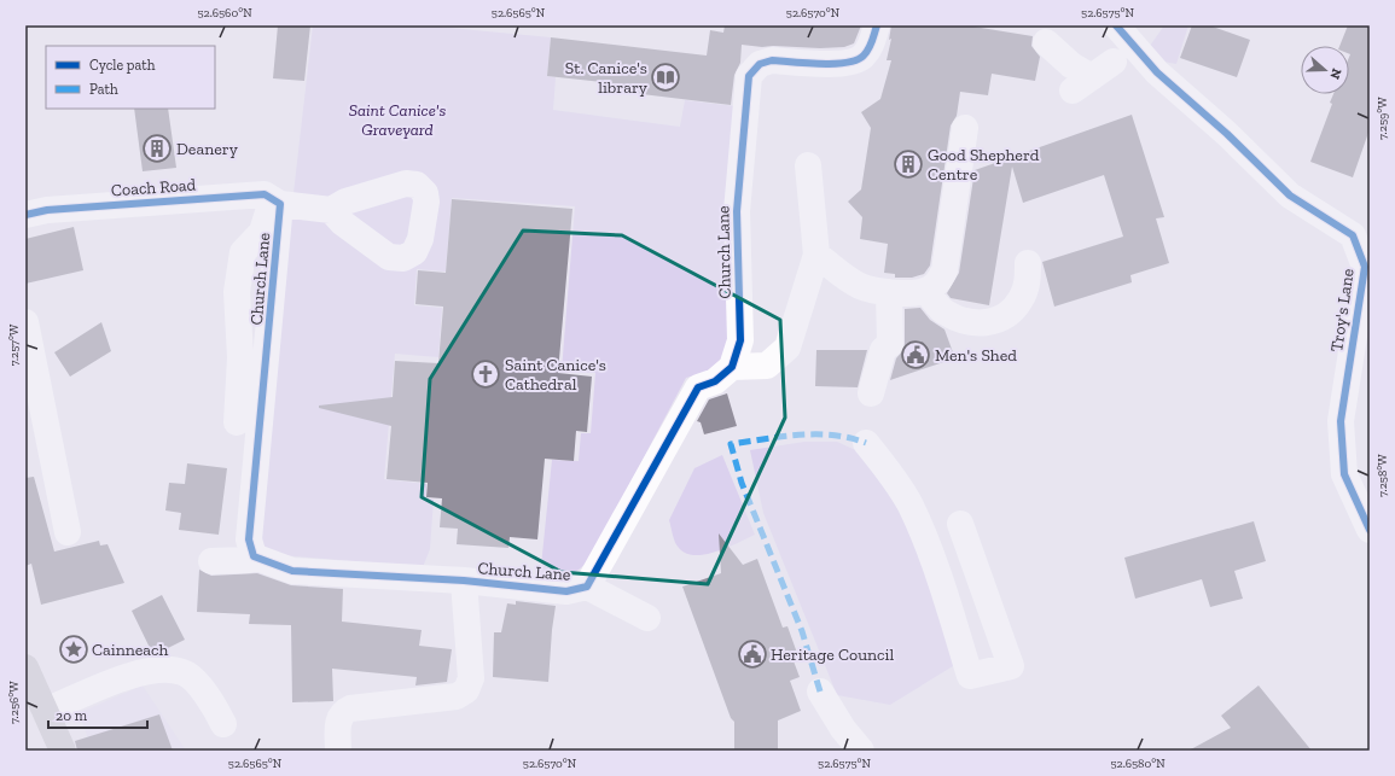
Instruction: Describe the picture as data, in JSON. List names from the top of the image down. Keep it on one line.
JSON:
{"streets":{"street":["Coach Road","Church Lane","Troy's Lane"]},"crossings":[["Coach Road","Church Lane"]],"parks":["Saint Canice's Graveyard"],"places":{"library":["St. Canice's library"],"building":["Deanery","Good Shepherd Centre"],"public building":["Men's Shed","Heritage Council"],"church":["Saint Canice's Cathedral"],"place":["Cainneach"]},"legend":["Cycle path","Path"],"scale_bar":"20 m","north":"right","coordinates":["52.6560°N","52.6565°N","52.6570°N","52.6575°N","7.259°W","7.257°W","7.258°W","7.256°W","52.6580°N"]}
